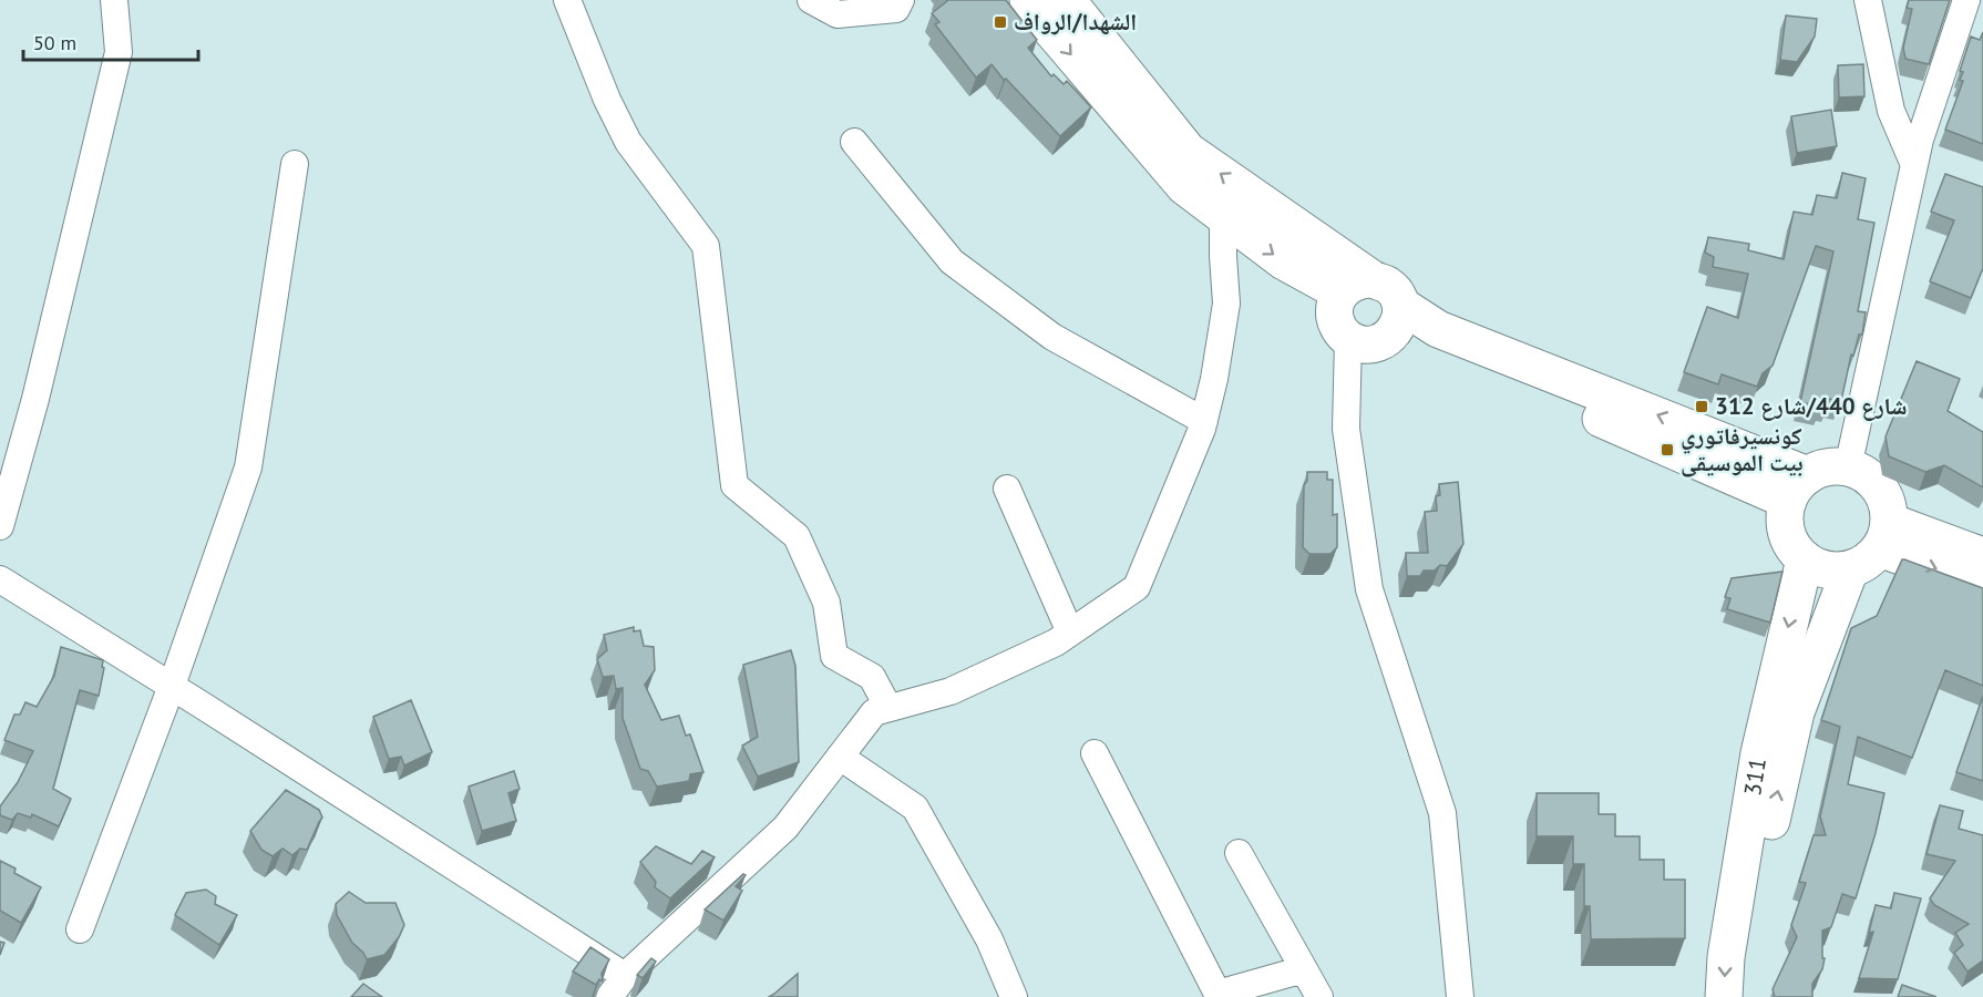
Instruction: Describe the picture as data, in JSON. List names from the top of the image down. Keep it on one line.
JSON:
{"streets":{"street":["311"]},"places":{"transit":["الشهدا/الرواف","شارع 440/شارع 312","كونسيرفاتوري بيت الموسيقى"]},"scale_bar":"50 m"}
